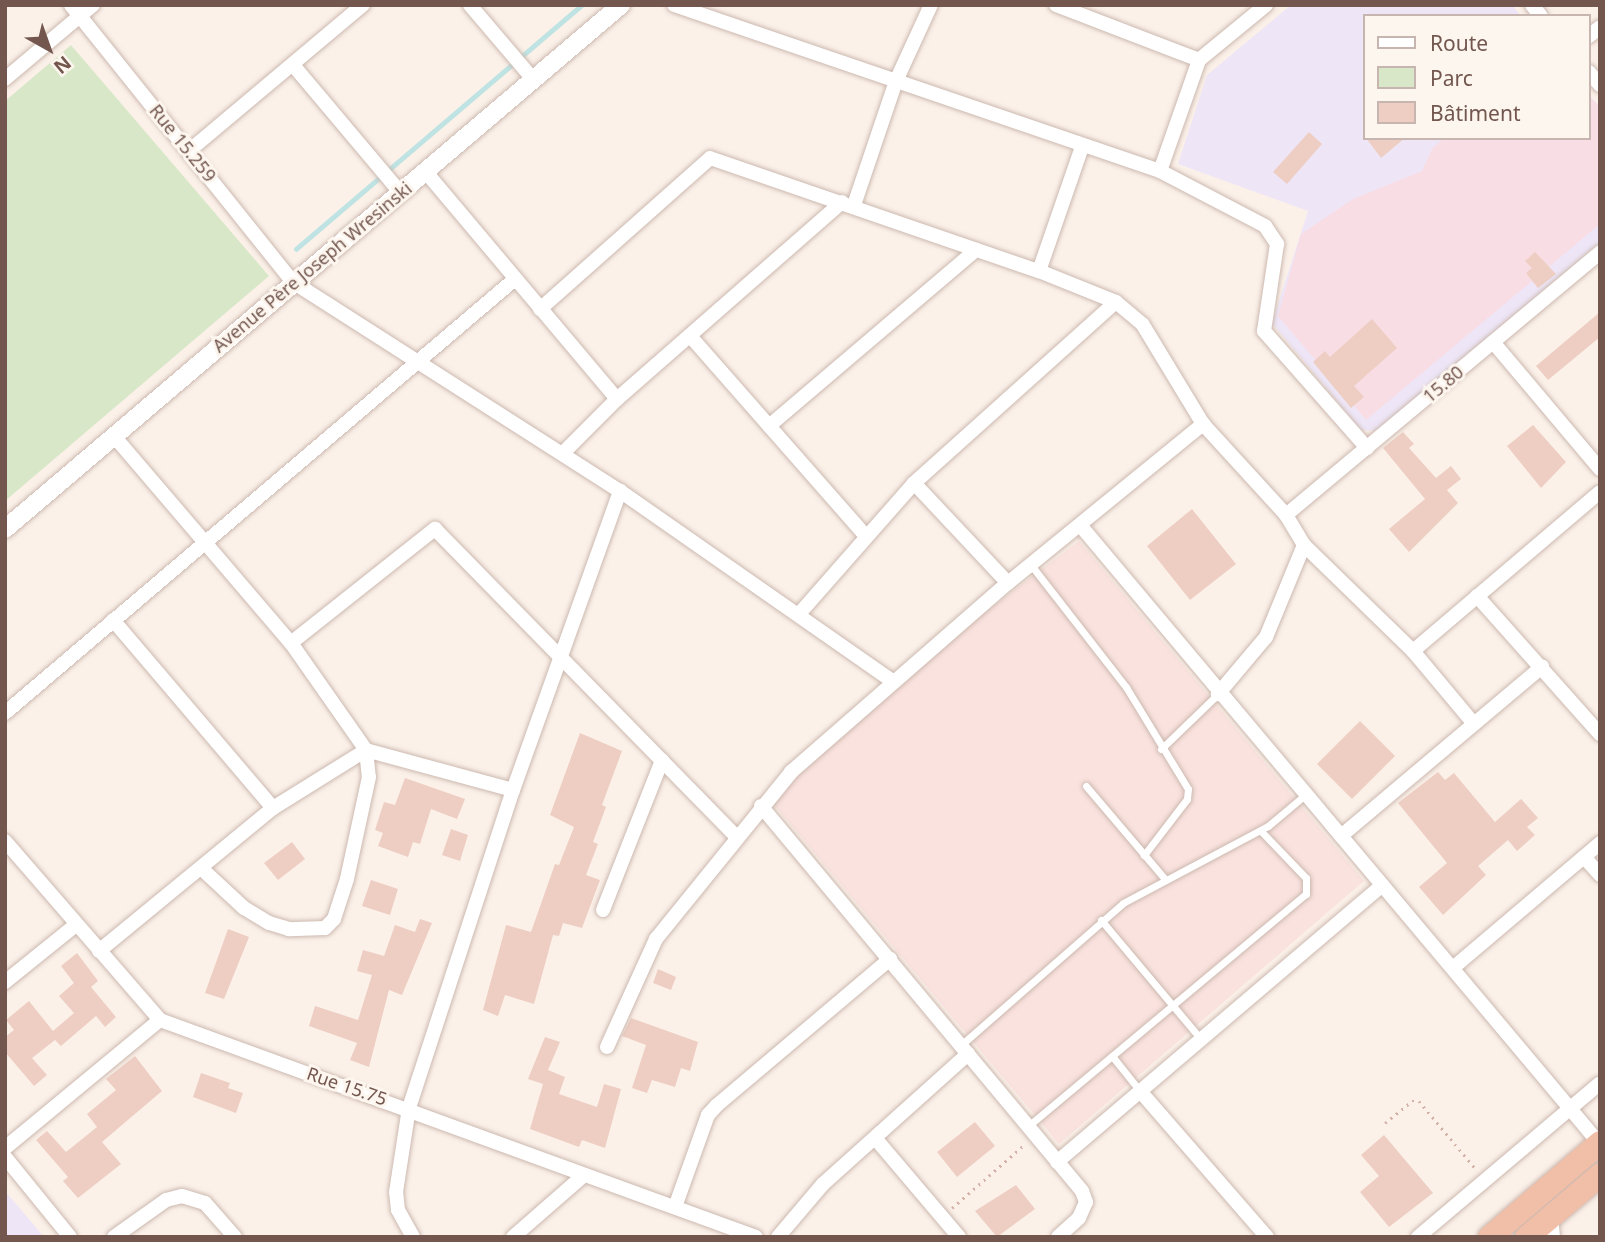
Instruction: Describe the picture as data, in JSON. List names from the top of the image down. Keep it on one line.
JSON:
{"streets":{"street":["Rue 15.259","Avenue Père Joseph Wresinski","15.80","Rue 15.75"]},"crossings":[["Rue 15.259","Avenue Père Joseph Wresinski"]],"legend":["Route","Parc","Bâtiment"],"north":"bottom right"}
